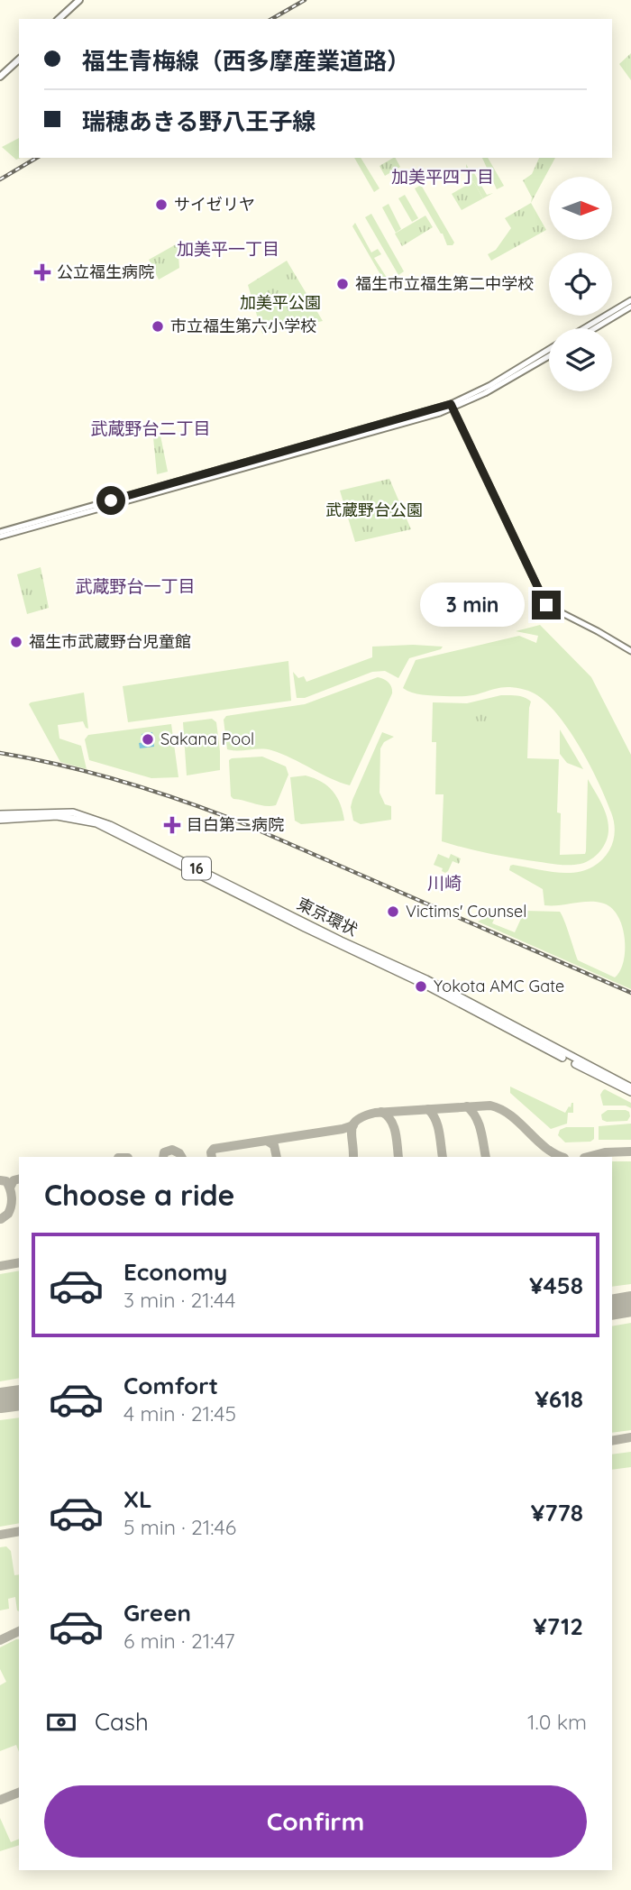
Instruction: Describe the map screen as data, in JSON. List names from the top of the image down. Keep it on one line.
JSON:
{"streets":{"highway":["16","東京環状"]},"districts":["加美平四丁目","加美平一丁目","武蔵野台二丁目","武蔵野台一丁目","川崎"],"parks":["加美平公園","武蔵野台公園"],"places":{"other":["サイゼリヤ","福生市立福生第二中学校","市立福生第六小学校","福生市武蔵野台児童館","Sakana Pool","Victims' Counsel","Yokota AMC Gate"],"health":["公立福生病院","目白第二病院"]},"north":"right","page":{"banner":["福生青梅線（西多摩産業道路）","瑞穂あきる野八王子線"],"bubble":"3 min","heading":"Choose a ride","list":[{"name":"Economy","note":"3 min · 21:44","value":"¥458"},{"name":"Comfort","note":"4 min · 21:45","value":"¥618"},{"name":"XL","note":"5 min · 21:46","value":"¥778"},{"name":"Green","note":"6 min · 21:47","value":"¥712"}],"pay":["Cash","1.0 km"],"buttons":"Confirm"}}
